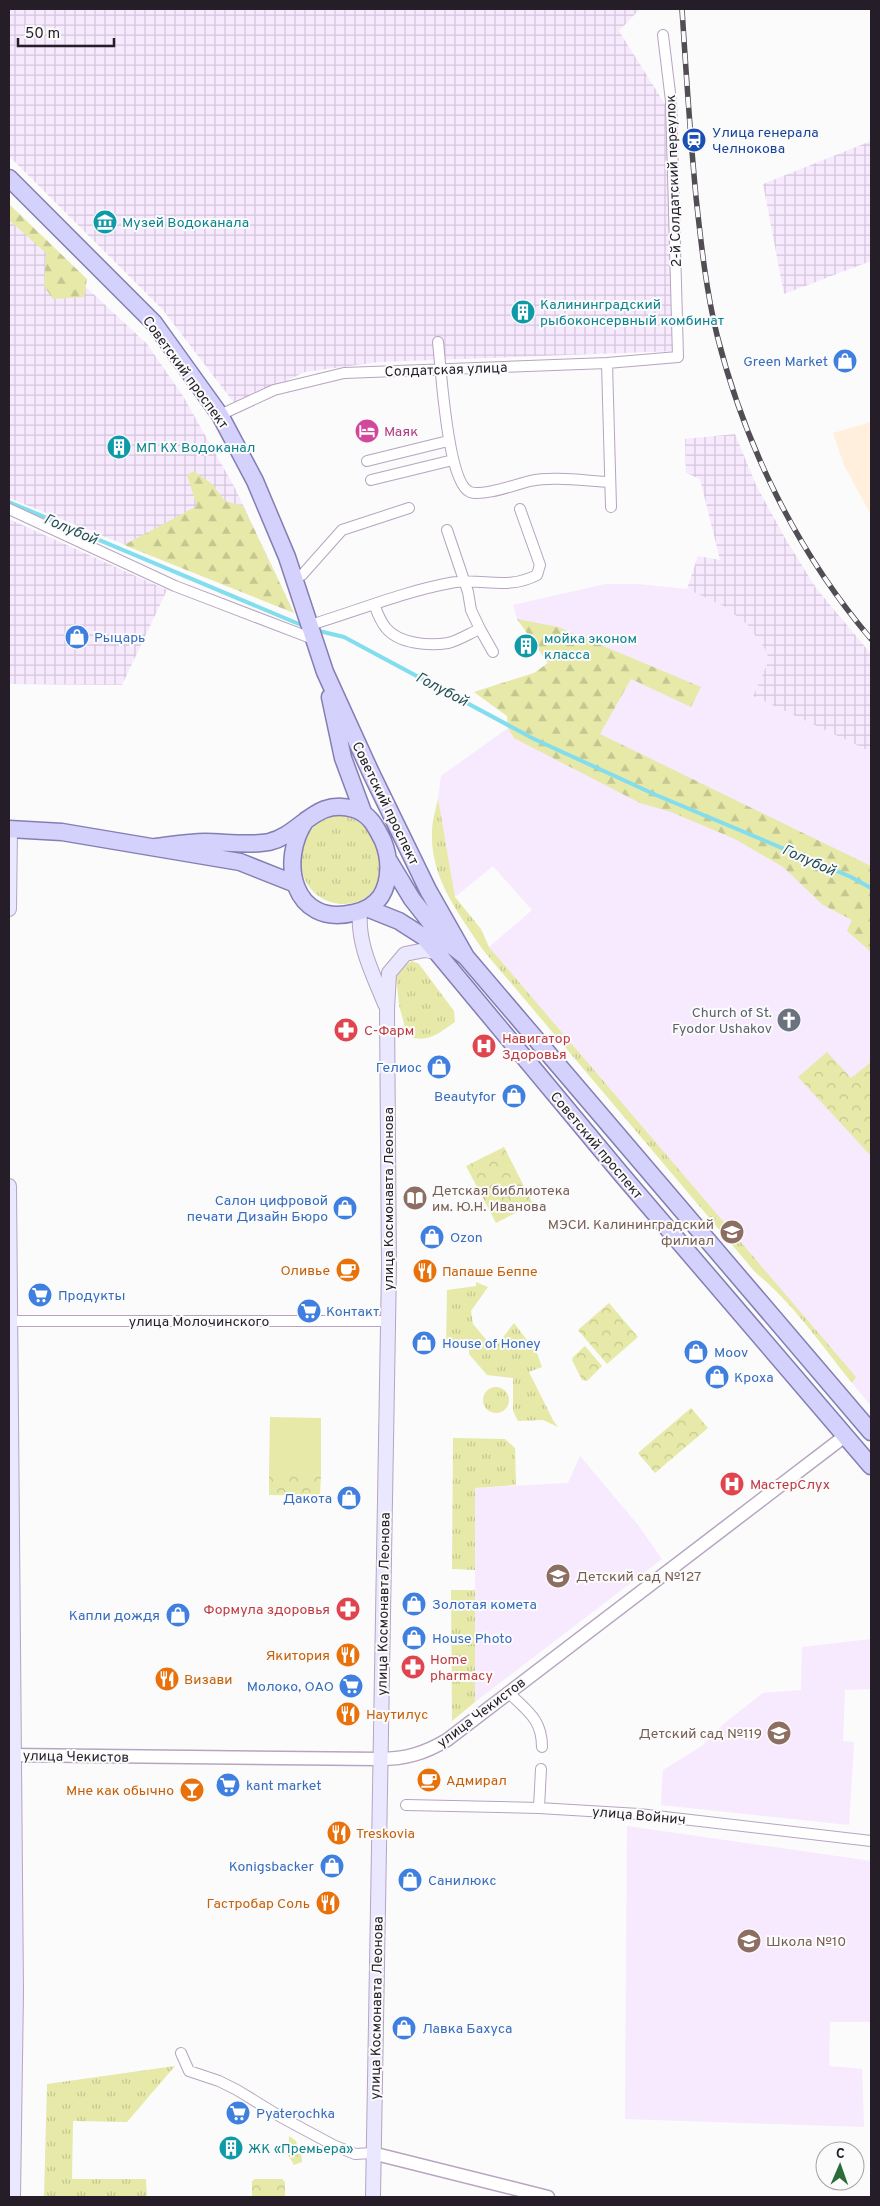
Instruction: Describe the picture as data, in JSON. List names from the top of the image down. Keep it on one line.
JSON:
{"streets":{"main road":["Советский проспект","улица Космонавта Леонова"],"street":["2-й Солдатский переулок","Солдатская улица","улица Молочинского","улица Чекистов","улица Войнич"]},"crossings":[["2-й Солдатский переулок","Солдатская улица"],["Солдатская улица","Советский проспект"],["Советский проспект","улица Космонавта Леонова"],["Советский проспект","улица Чекистов"],["улица Космонавта Леонова","улица Молочинского"],["улица Космонавта Леонова","улица Чекистов"]],"water":["Голубой"],"places":{"station":["Улица генерала Челнокова"],"museum":["Музей Водоканала"],"building":["Калининградский рыбоконсервный комбинат","МП КХ Водоканал","мойка эконом класса","ЖК «Премьера»"],"shop":["Green Market","Рыцарь","Гелиос","Beautyfor","Салон цифровой печати Дизайн Бюро","Ozon","House of Honey","Moov","Кроха","Дакота","Золотая комета","Капли дождя","House Photo","Konigsbacker","Санилюкс","Лавка Бахуса"],"hotel":["Маяк"],"church":["Church of St. Fyodor Ushakov"],"pharmacy":["С-Фарм","Формула здоровья","Home pharmacy"],"hospital":["Навигатор Здоровья","МастерСлух"],"library":["Детская библиотека им. Ю.Н. Иванова"],"school or university":["МЭСИ. Калининградский филиал","Детский сад №127","Детский сад №119","Школа №10"],"cafe":["Оливье","Адмирал"],"restaurant":["Папаше Беппе","Якитория","Визави","Наутилус","Treskovia","Гастробар Соль"],"supermarket":["Продукты","Контакт","Молоко, ОАО","kant market","Pyaterochka"],"bar":["Мне как обычно"]},"scale_bar":"50 m","north":"top"}
